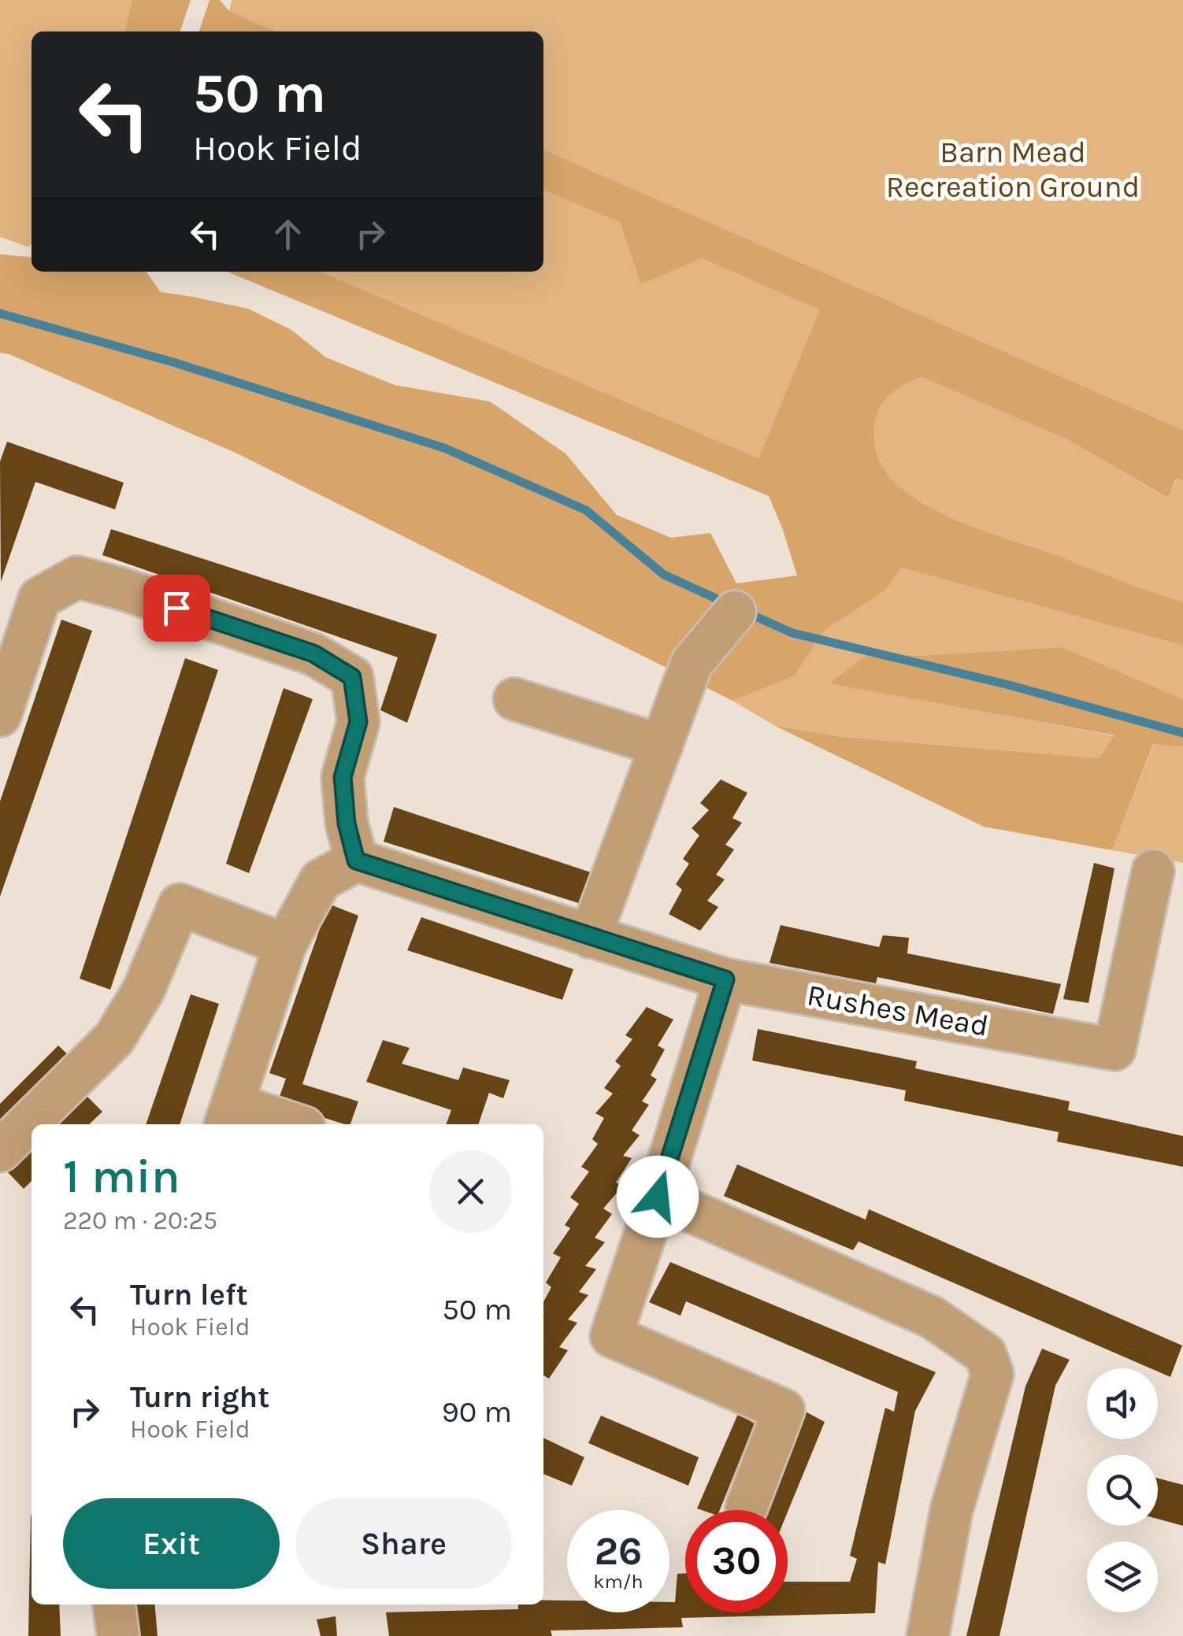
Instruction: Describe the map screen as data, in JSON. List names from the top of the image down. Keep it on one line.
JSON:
{"streets":{"street":["Rushes Mead"]},"parks":["Barn Mead Recreation Ground"],"page":{"turn":["50 m","Hook Field"],"heading":["1 min","220 m · 20:25"],"list":[{"name":"Turn left","note":"Hook Field","value":"50 m"},{"name":"Turn right","note":"Hook Field","value":"90 m"}],"buttons":["Exit","Share"],"speed":"26 km/h","limit":"30"}}
